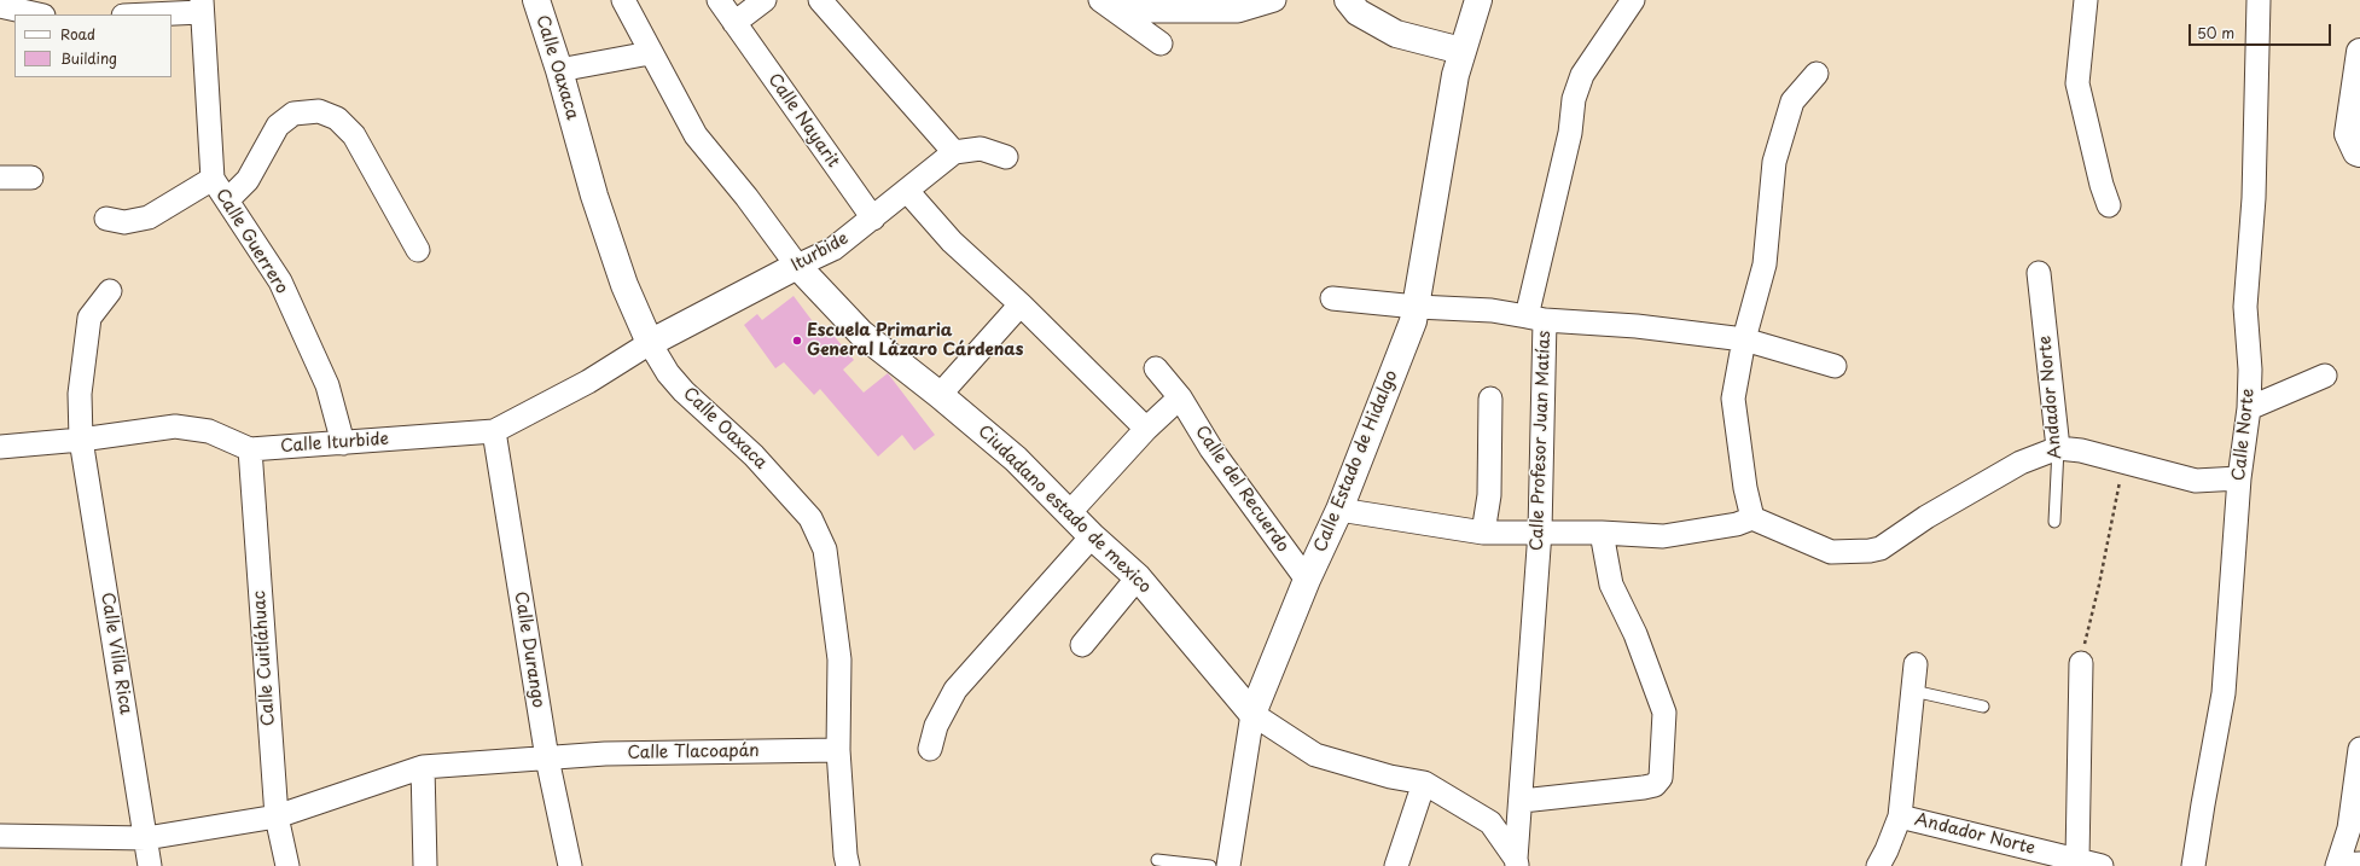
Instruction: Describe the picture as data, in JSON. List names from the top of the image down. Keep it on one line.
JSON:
{"streets":{"street":["Calle Oaxaca","Calle Nayarit","Calle Guerrero","Iturbide","Andador Norte","Calle Norte","Calle Profesor Juan Matías","Calle Iturbide","Calle Estado de Hidalgo","Calle del Recuerdo","Ciudadano estado de mexico","Calle Durango","Calle Villa Rica","Calle Cuitláhuac","Calle Tlacoapán"]},"crossings":[["Calle Oaxaca","Iturbide"],["Calle Oaxaca","Calle Iturbide"],["Calle Oaxaca","Calle Tlacoapán"],["Calle Nayarit","Iturbide"],["Calle Guerrero","Calle Iturbide"],["Iturbide","Calle Iturbide"],["Iturbide","Ciudadano estado de mexico"],["Calle Profesor Juan Matías","Ciudadano estado de mexico"],["Calle Iturbide","Calle Durango"],["Calle Iturbide","Calle Villa Rica"],["Calle Iturbide","Calle Cuitláhuac"],["Calle Estado de Hidalgo","Calle del Recuerdo"],["Calle Estado de Hidalgo","Ciudadano estado de mexico"],["Calle Durango","Calle Tlacoapán"],["Calle Villa Rica","Calle Tlacoapán"],["Calle Cuitláhuac","Calle Tlacoapán"]],"places":["Escuela Primaria General Lázaro Cárdenas"],"legend":["Road","Building"],"scale_bar":"50 m"}
